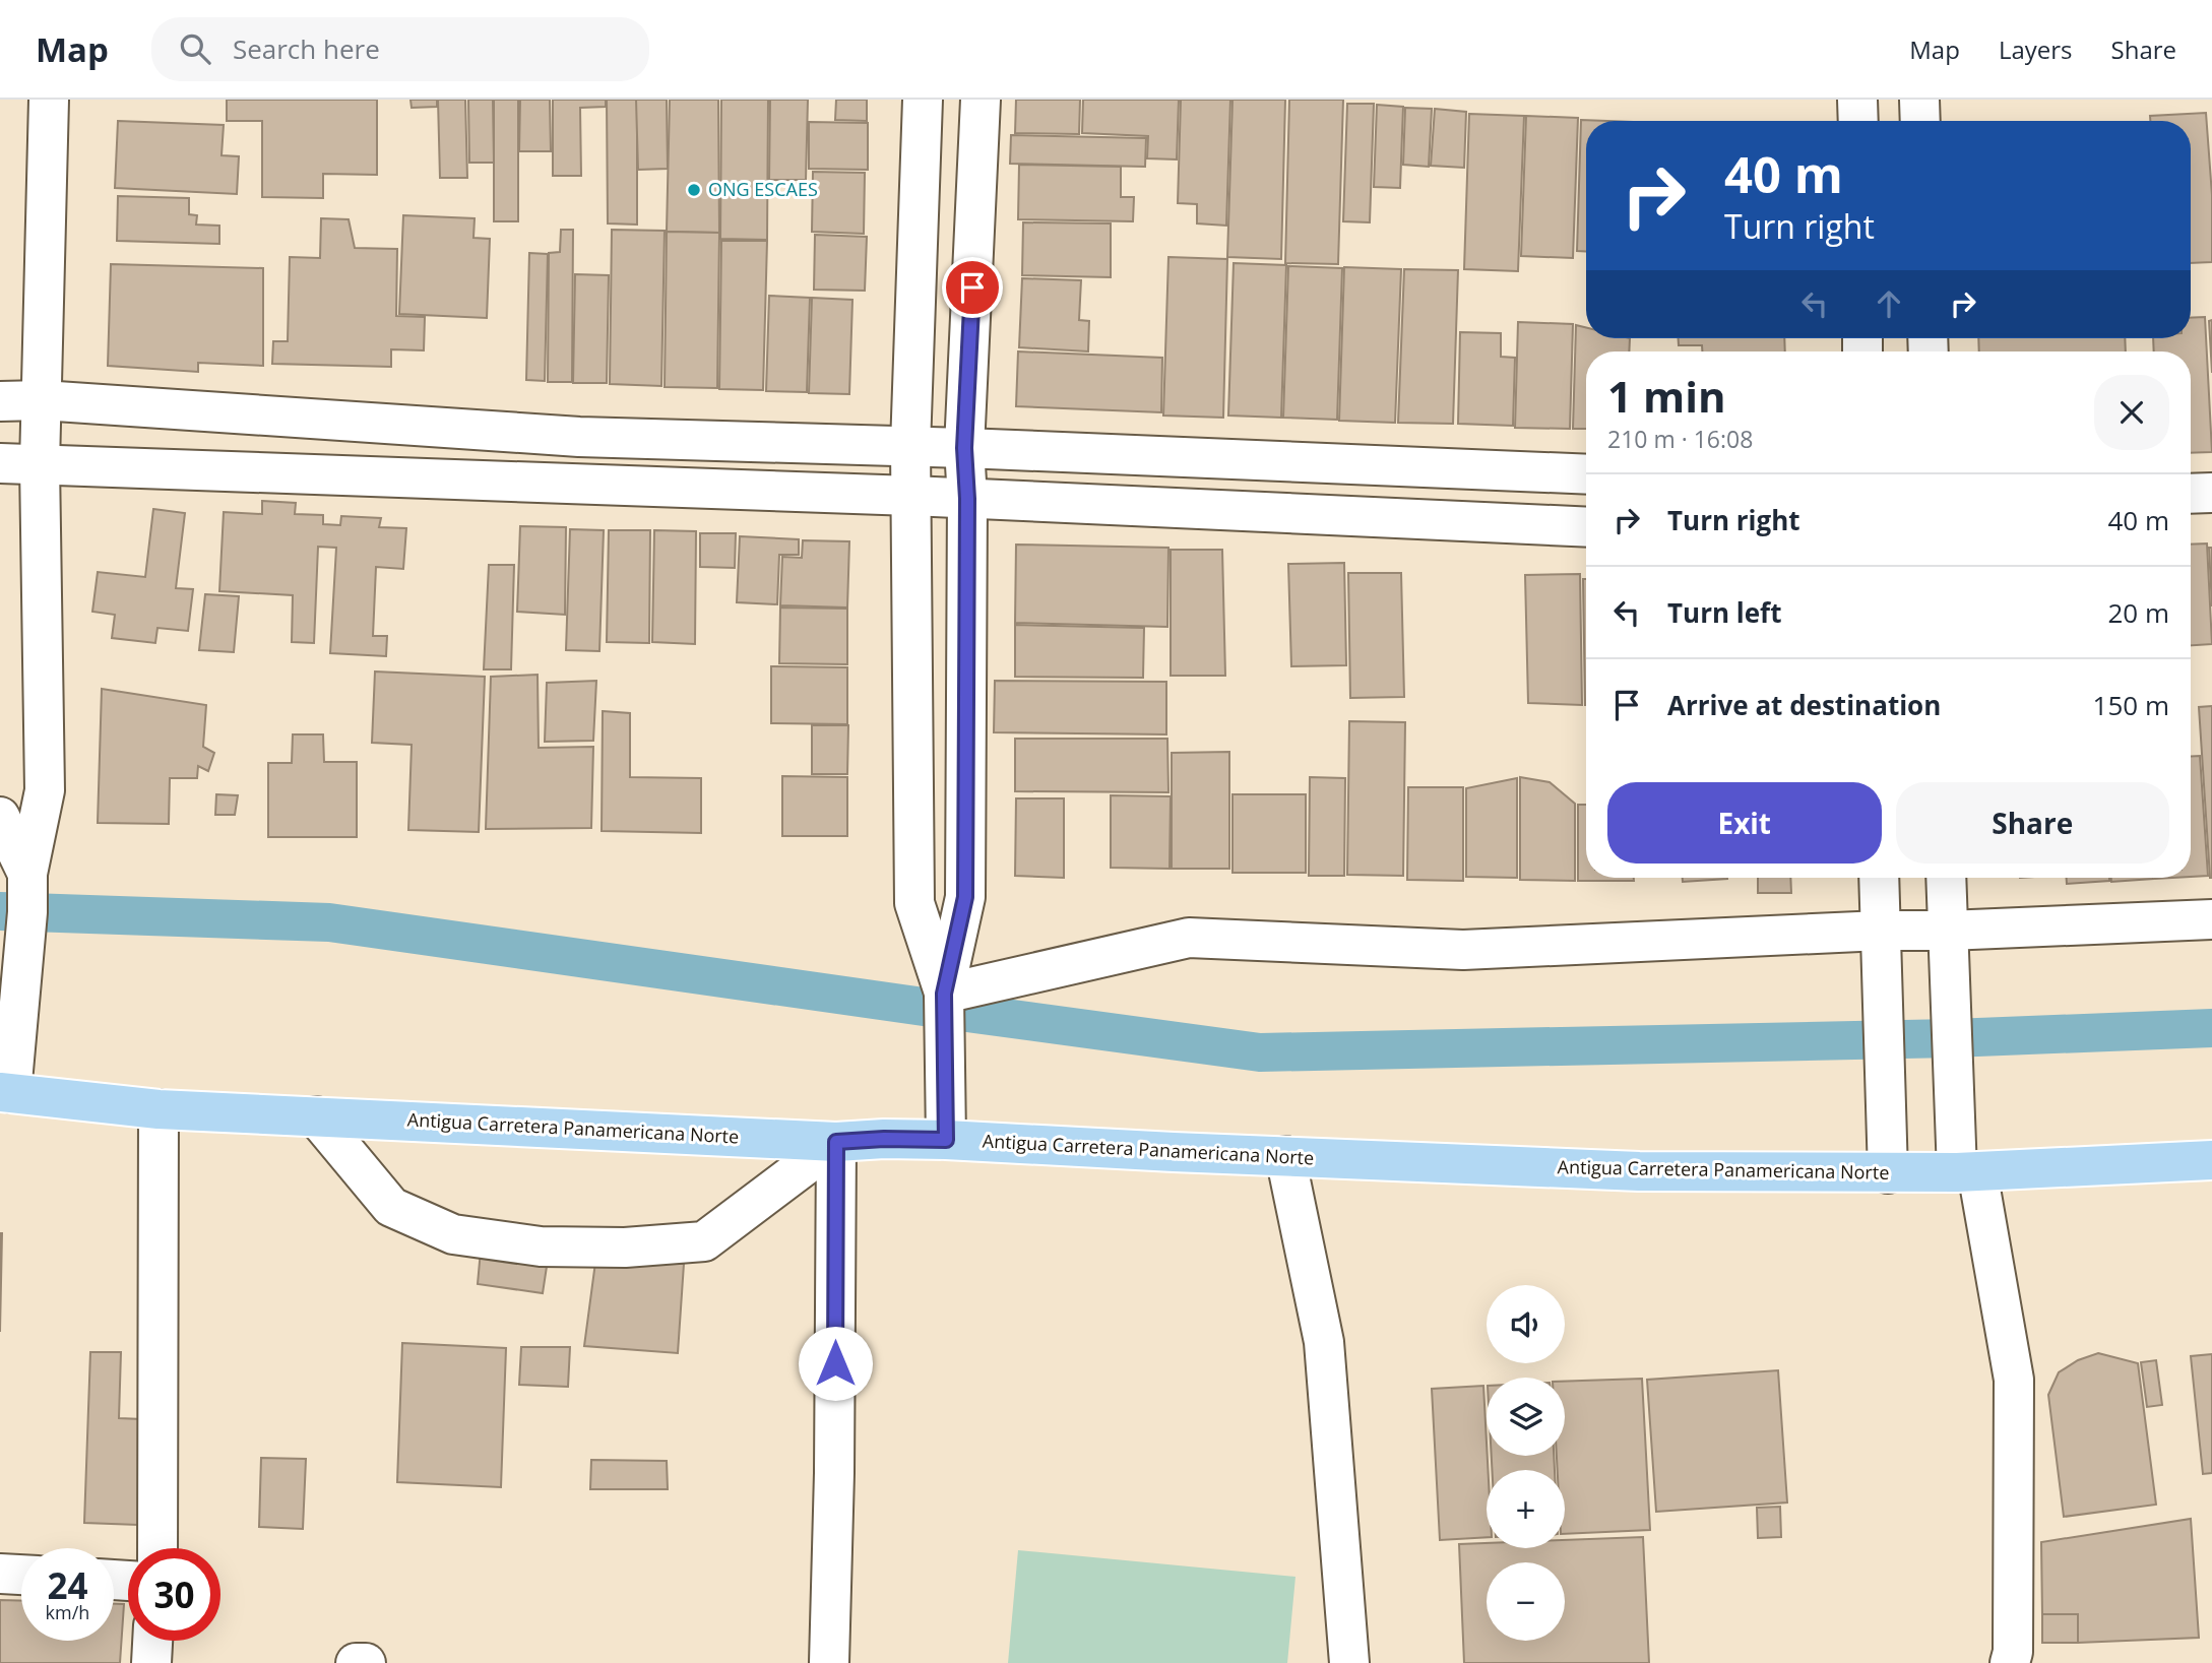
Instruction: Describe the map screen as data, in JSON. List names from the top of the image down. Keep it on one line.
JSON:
{"streets":{"main road":["Antigua Carretera Panamericana Norte"]},"places":["ONG ESCAES"],"page":{"header":"Map","search":"Search here","nav":["Map","Layers","Share"],"turn":["40 m","Turn right"],"heading":["1 min","210 m · 16:08"],"list":[{"name":"Turn right","value":"40 m"},{"name":"Turn left","value":"20 m"},{"name":"Arrive at destination","value":"150 m"}],"buttons":["Exit","Share"],"map_buttons":["+","−"],"speed":"24 km/h","limit":"30"}}
